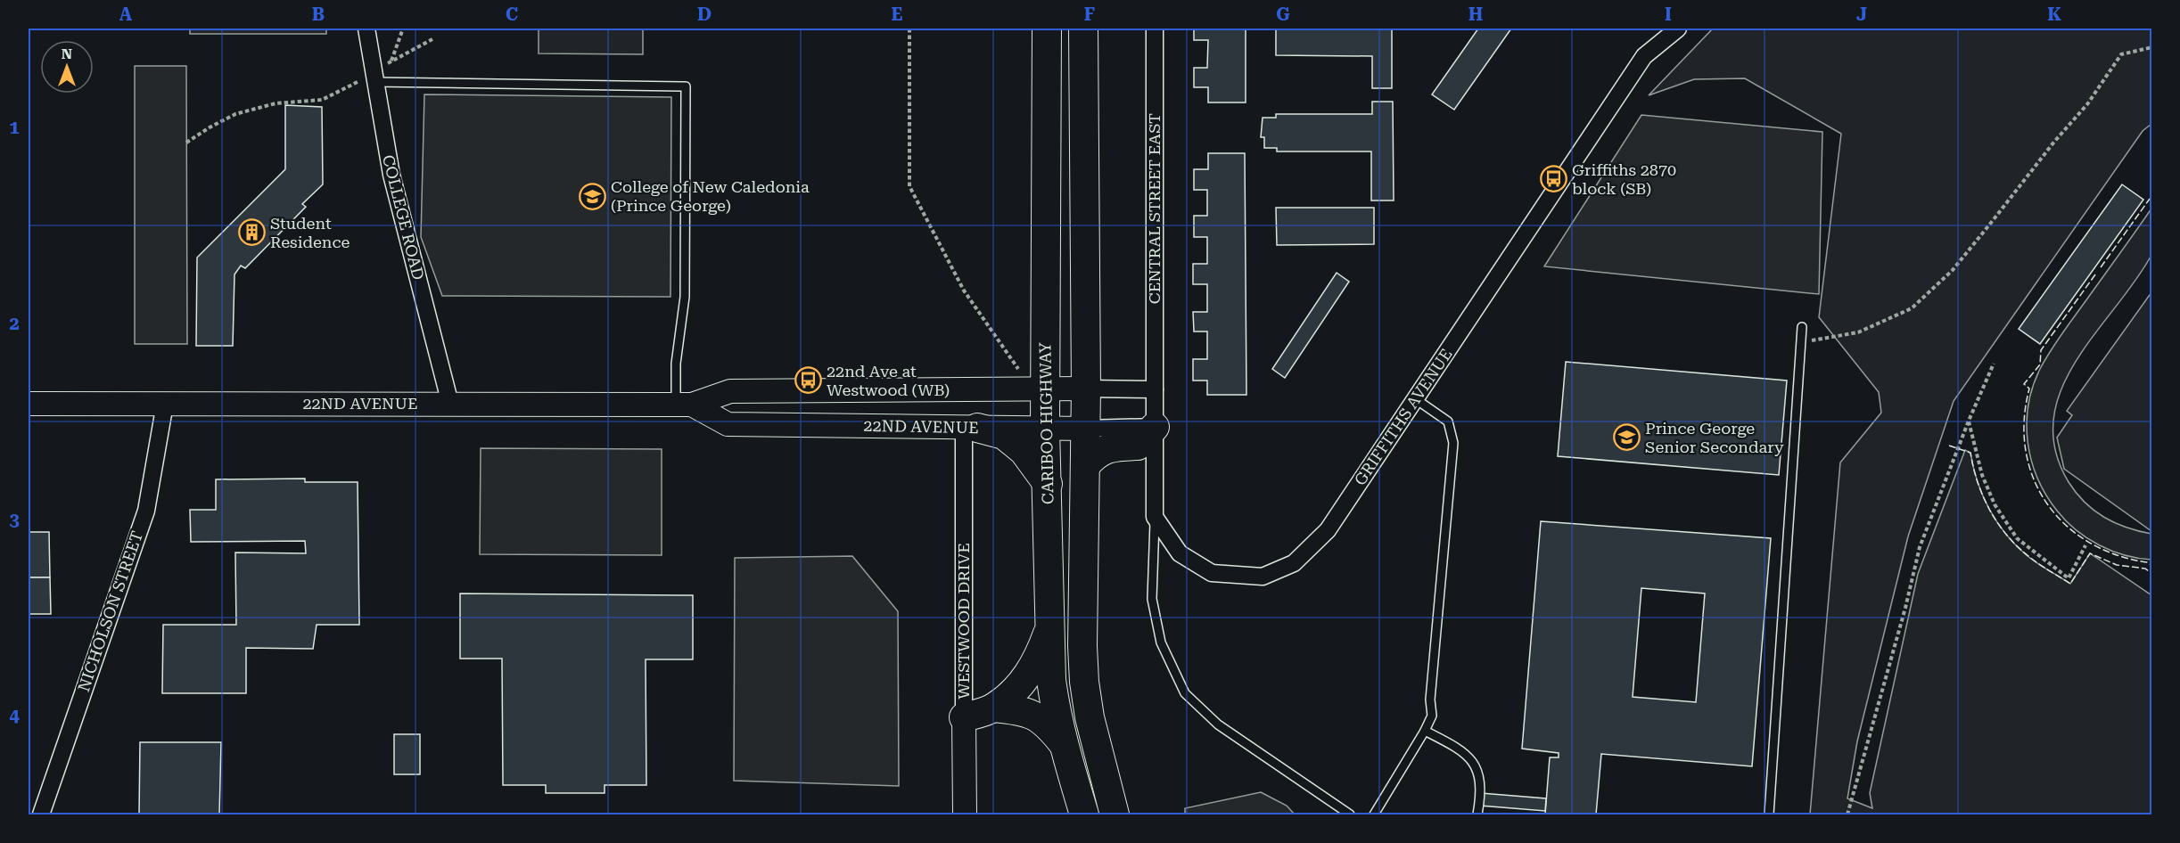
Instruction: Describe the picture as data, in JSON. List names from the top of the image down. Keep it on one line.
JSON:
{"streets":{"highway":["CARIBOO HIGHWAY"],"street":["CENTRAL STREET EAST","COLLEGE ROAD","22ND AVENUE","GRIFFITHS AVENUE","NICHOLSON STREET","WESTWOOD DRIVE"]},"crossings":[["CENTRAL STREET EAST","22ND AVENUE"],["COLLEGE ROAD","22ND AVENUE"],["22ND AVENUE","CARIBOO HIGHWAY"],["22ND AVENUE","NICHOLSON STREET"],["22ND AVENUE","WESTWOOD DRIVE"]],"places":{"bus stop":["Griffiths 2870 block (SB)","22nd Ave at Westwood (WB)"],"school or university":["College of New Caledonia (Prince George)","Prince George Senior Secondary"],"building":["Student Residence"]},"north":"top","grid":{"columns":["A","B","C","D","E","F","G","H","I","J","K"],"rows":["1","2","3","4"]}}
